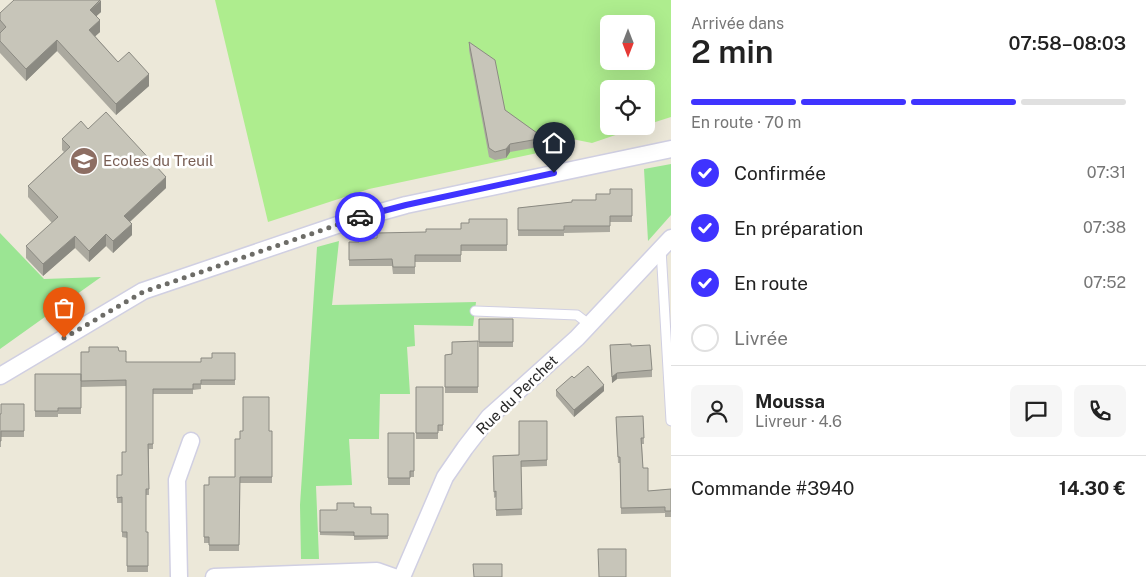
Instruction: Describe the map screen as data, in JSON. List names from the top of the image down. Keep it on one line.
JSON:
{"streets":{"street":["Rue du Perchet"]},"places":{"school or university":["Ecoles du Treuil"]},"north":"bottom","page":{"heading":["2 min","Arrivée dans","07:58–08:03"],"panel":["Moussa","Livreur · 4.6","Commande #3940","14.30 €"],"bar":"En route · 70 m","list":[["Confirmée","07:31"],["En préparation","07:38"],["En route","07:52"],"Livrée"]}}
